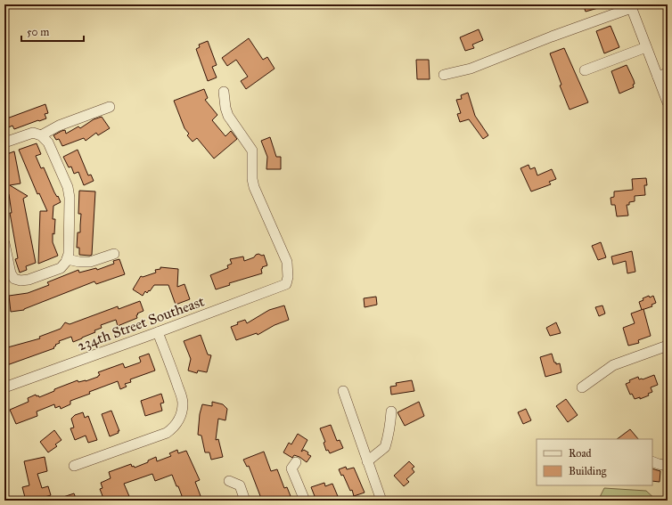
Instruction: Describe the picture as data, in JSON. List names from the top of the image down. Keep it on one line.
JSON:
{"streets":{"street":["234th Street Southeast"]},"legend":["Road","Building"],"scale_bar":"50 m"}
